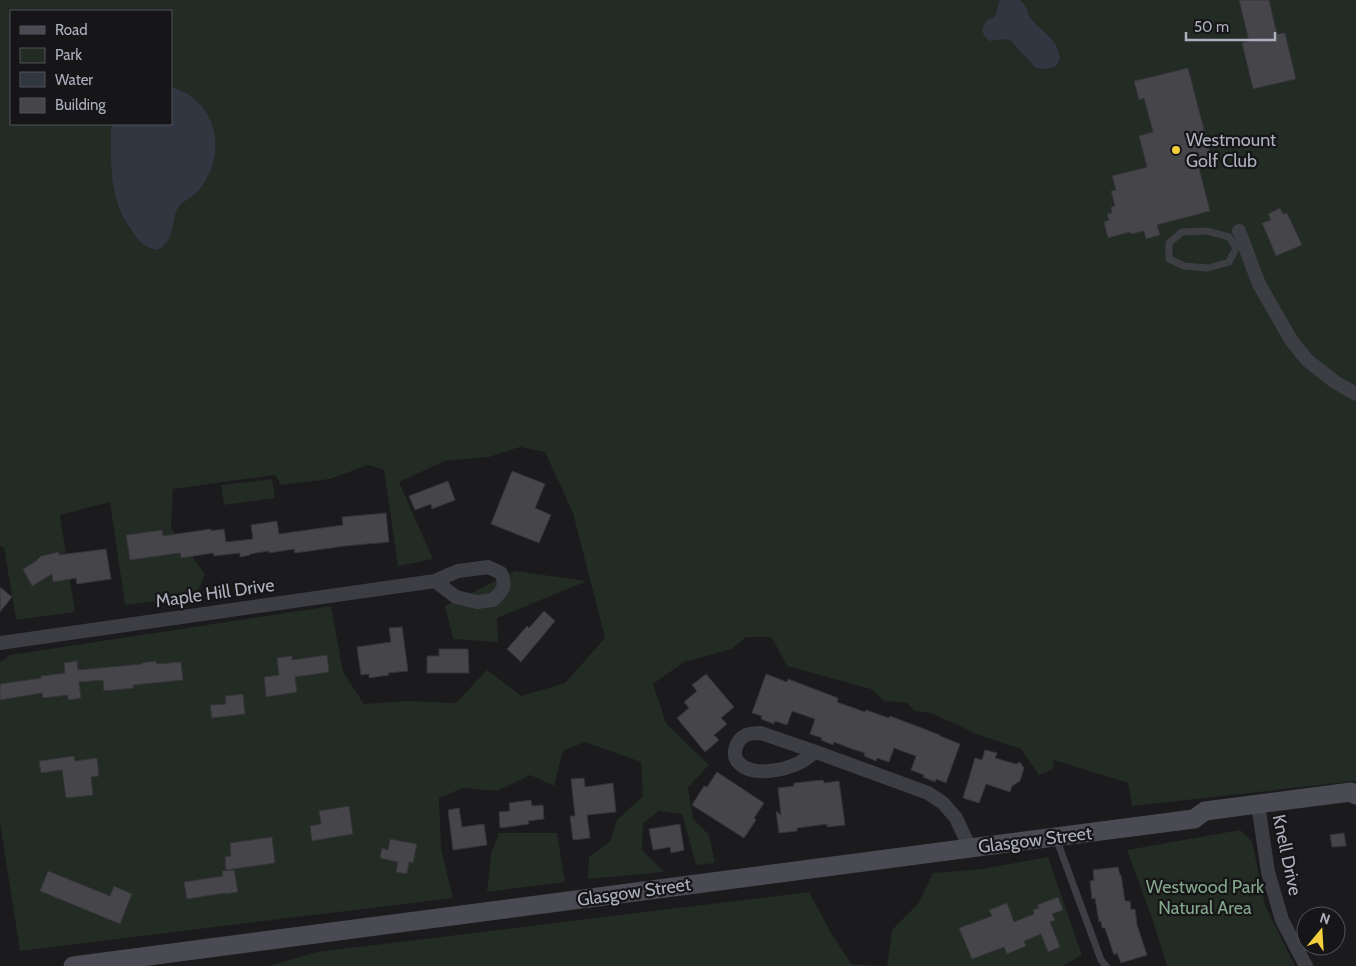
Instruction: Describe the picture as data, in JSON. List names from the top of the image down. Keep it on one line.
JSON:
{"streets":{"street":["Maple Hill Drive","Glasgow Street","Knell Drive"]},"crossings":[["Glasgow Street","Knell Drive"]],"parks":["Westwood Park Natural Area"],"places":["Westmount Golf Club"],"legend":["Road","Park","Water","Building"],"scale_bar":"50 m","north":"top"}
